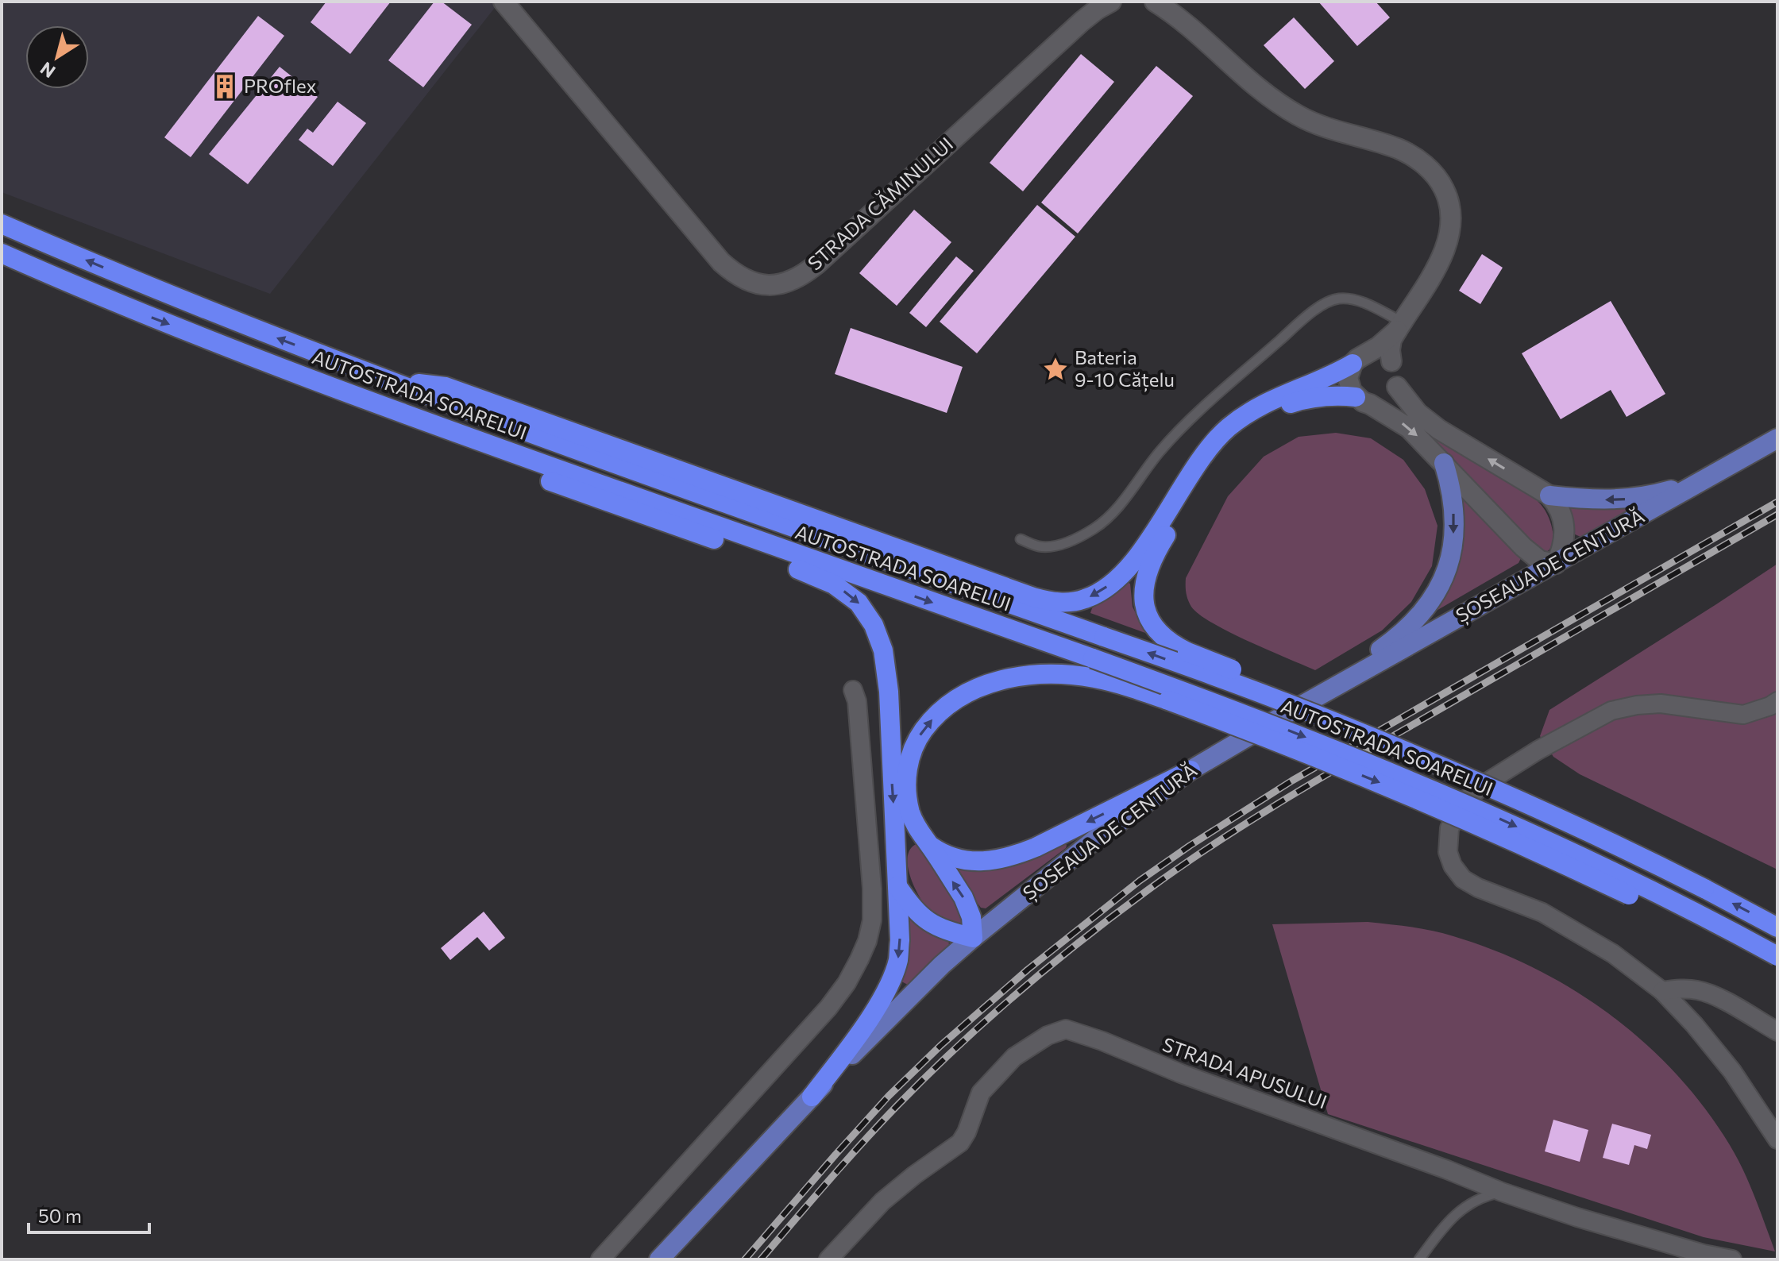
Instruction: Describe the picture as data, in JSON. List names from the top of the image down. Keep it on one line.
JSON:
{"streets":{"highway":["AUTOSTRADA SOARELUI"],"main road":["ȘOSEAUA DE CENTURĂ"],"street":["STRADA CĂMINULUI","STRADA APUSULUI"]},"places":{"building":["PROflex"],"place":["Bateria 9-10 Cățelu"]},"scale_bar":"50 m","north":"bottom left"}
